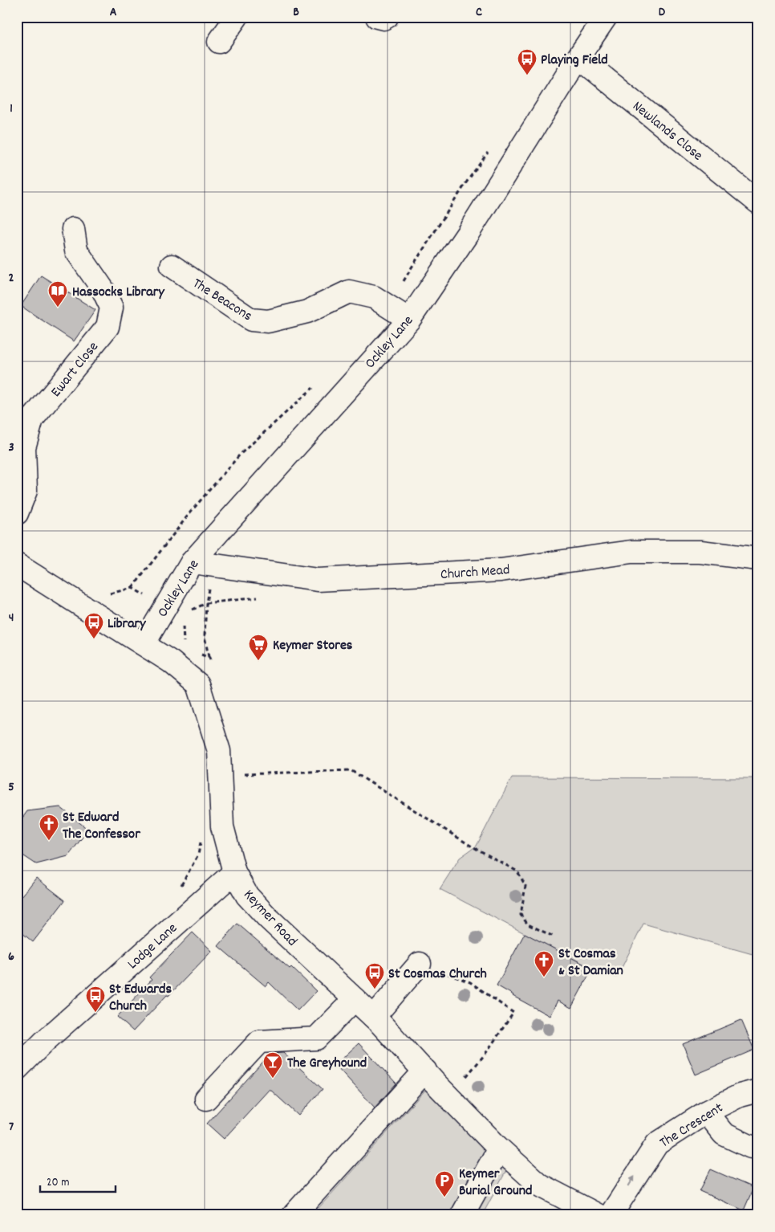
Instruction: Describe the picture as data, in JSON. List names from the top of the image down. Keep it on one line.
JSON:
{"streets":{"street":["Newlands Close","The Beacons","Ockley Lane","Ewart Close","Church Mead","Keymer Road","Lodge Lane","The Crescent"]},"crossings":[["Newlands Close","Ockley Lane"],["The Beacons","Ockley Lane"],["Ockley Lane","Church Mead"],["Ockley Lane","Keymer Road"],["Keymer Road","Lodge Lane"]],"one_way":["The Crescent"],"places":{"bus stop":["Playing Field","Library","St Cosmas Church","St Edwards Church"],"library":["Hassocks Library"],"supermarket":["Keymer Stores"],"church":["St Edward The Confessor","St Cosmas & St Damian"],"bar":["The Greyhound"],"parking":["Keymer Burial Ground"]},"scale_bar":"20 m","grid":{"columns":["A","B","C","D"],"rows":["1","2","3","4","5","6","7"]}}
